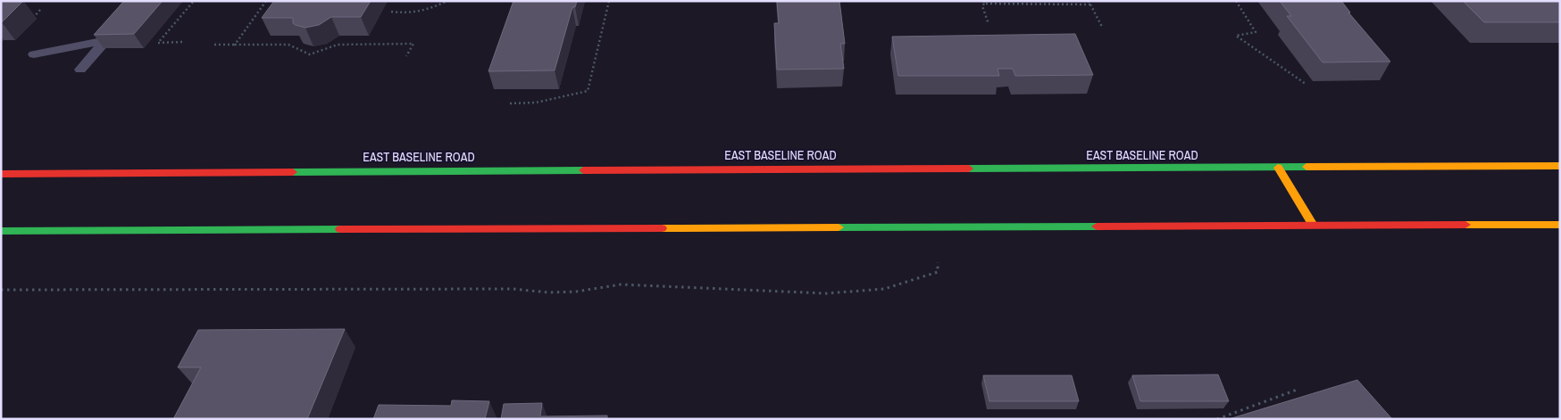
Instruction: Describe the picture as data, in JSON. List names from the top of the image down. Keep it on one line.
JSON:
{"streets":{"main road":["EAST BASELINE ROAD"]}}
